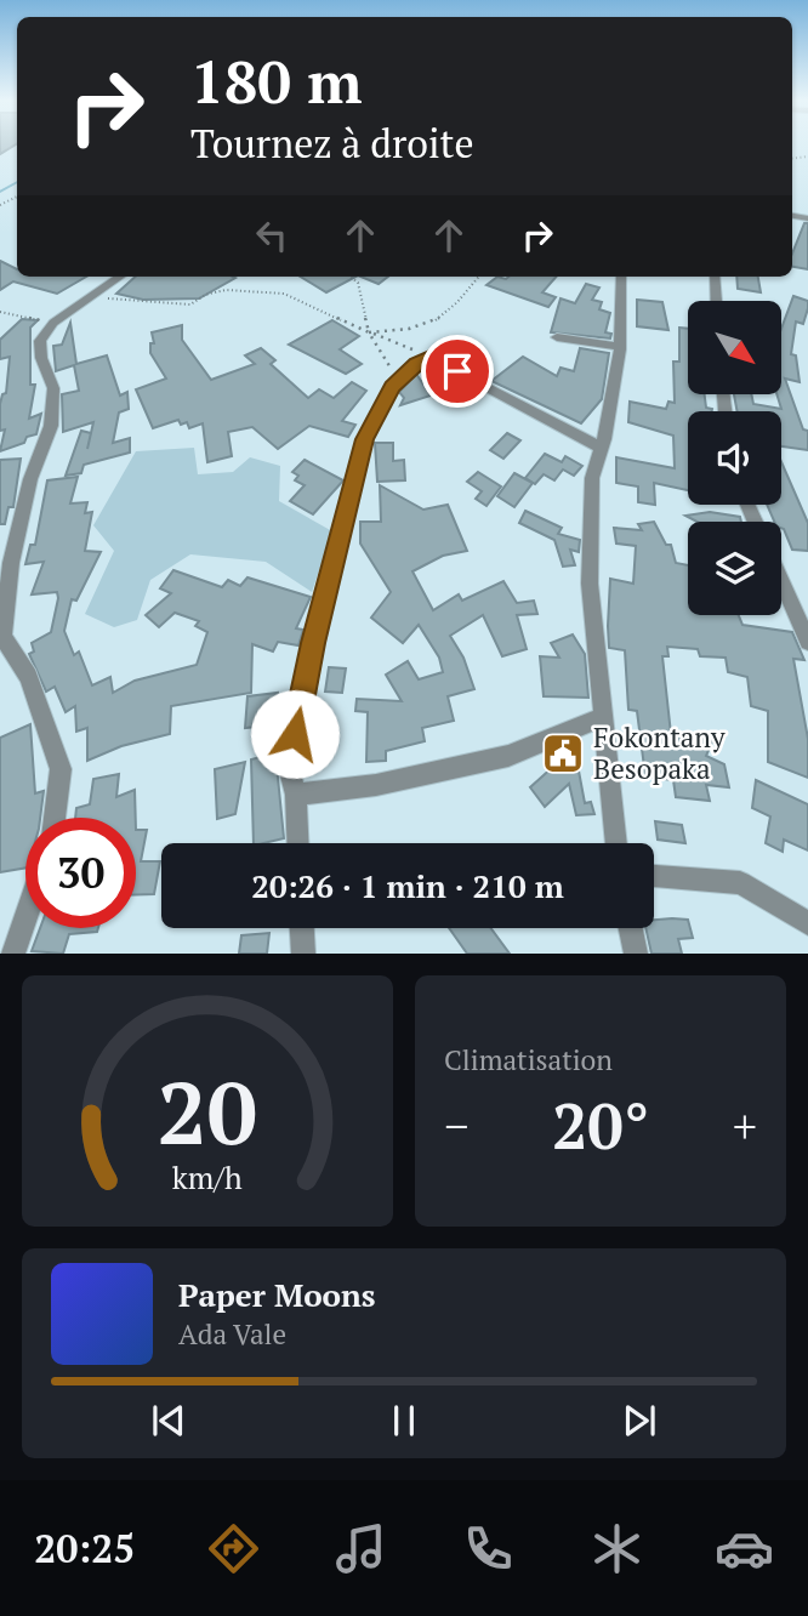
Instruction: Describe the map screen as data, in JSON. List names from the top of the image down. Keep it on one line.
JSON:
{"places":{"public building":["Fokontany Besopaka"]},"north":"bottom right","page":{"turn":["180 m","Tournez à droite"],"limit":"30","trip":"20:26 · 1 min · 210 m","tile":"Climatisation","heat":["−","20°","+"],"song":["Paper Moons","Ada Vale"],"tabs":"20:25","gauge":["20","km/h"]}}
